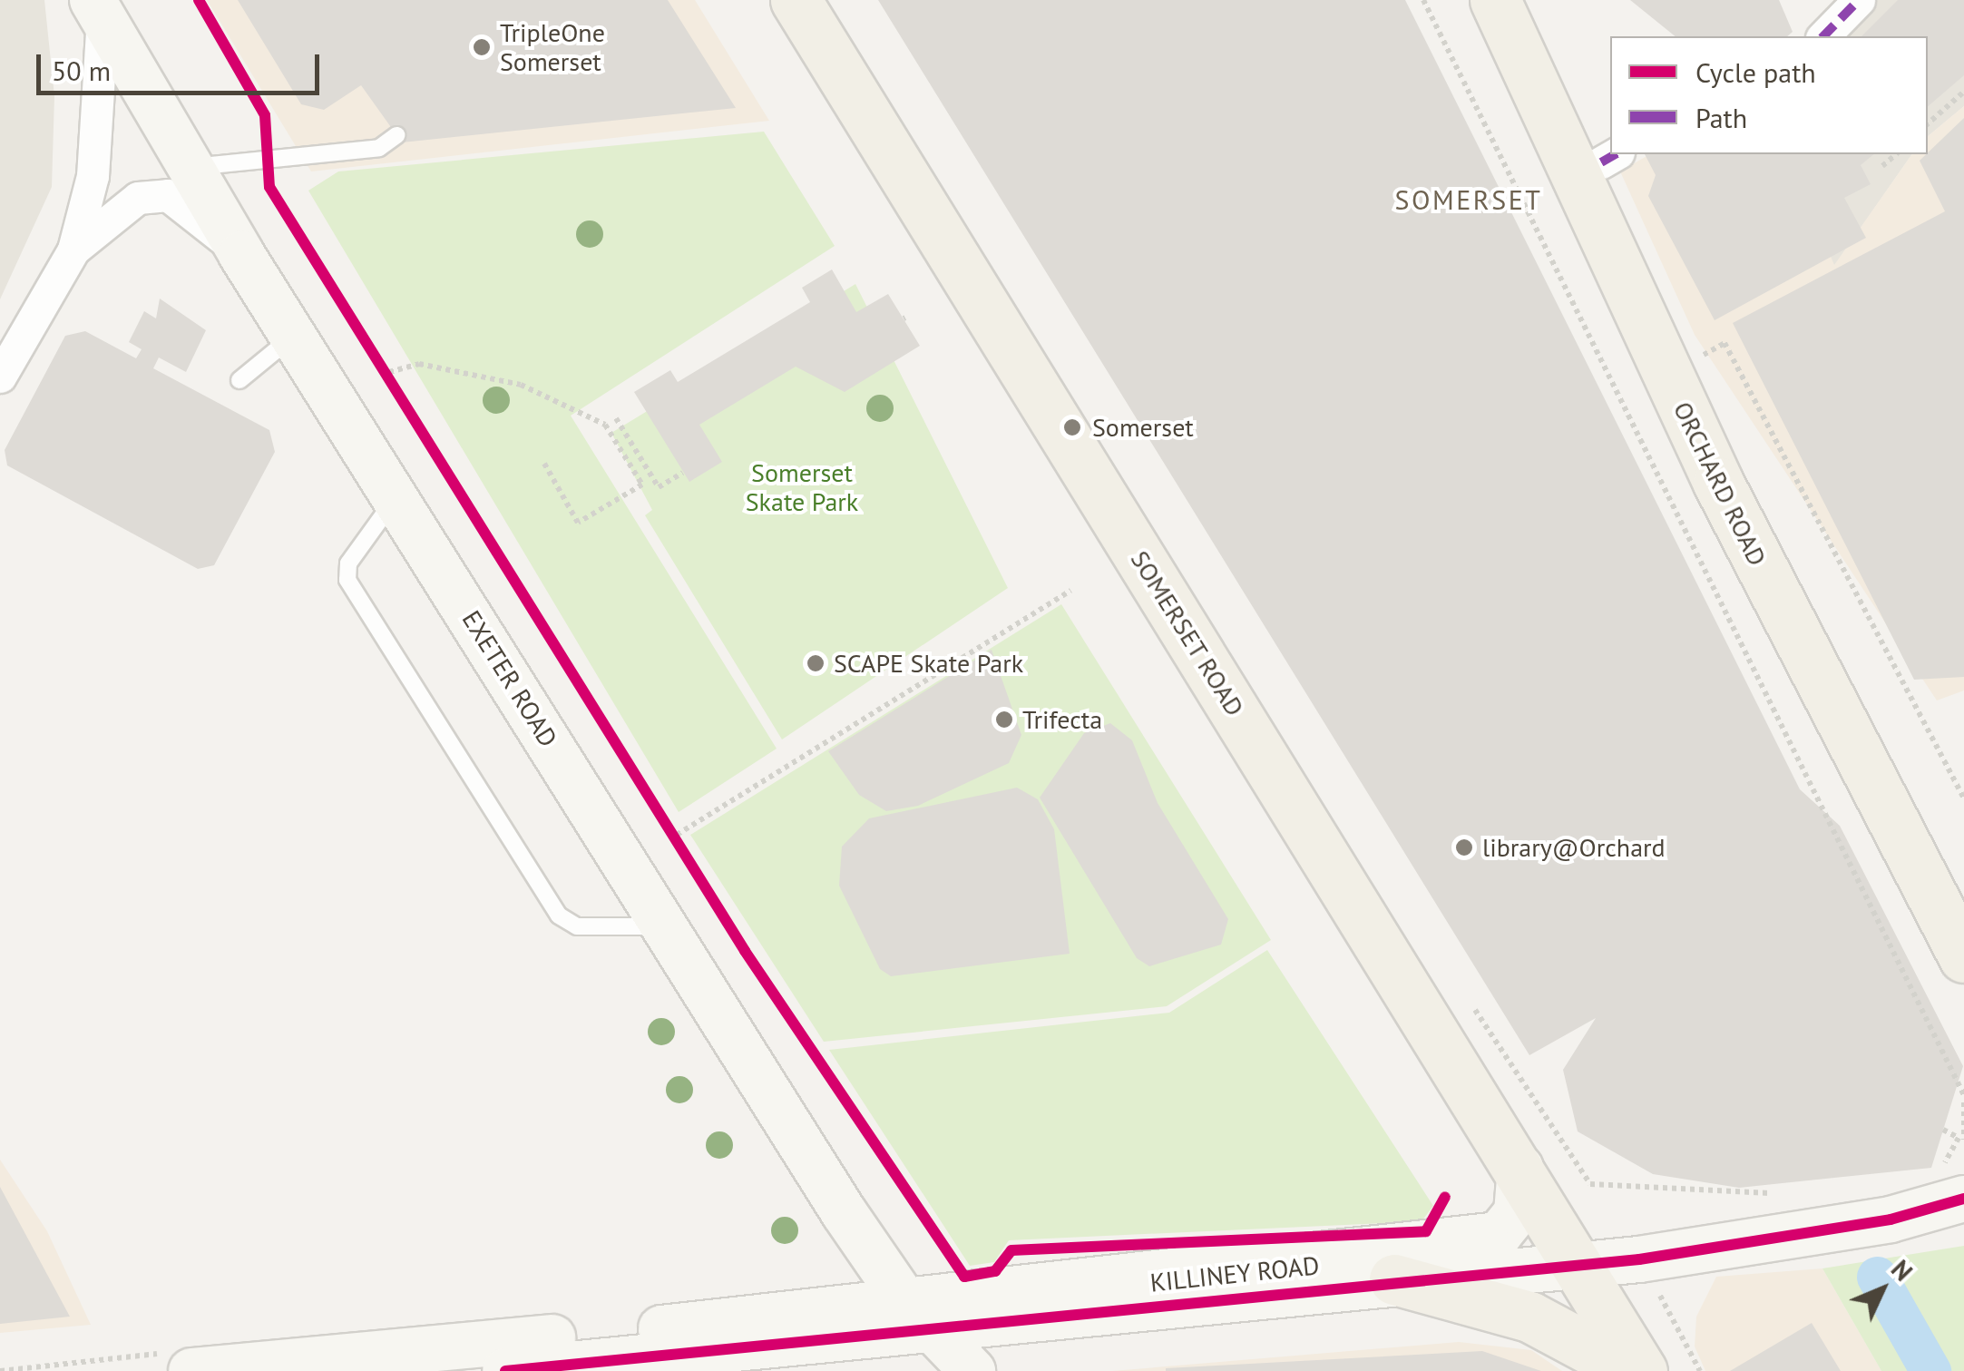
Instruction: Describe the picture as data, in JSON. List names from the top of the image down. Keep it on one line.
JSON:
{"streets":{"main road":["ORCHARD ROAD","SOMERSET ROAD"],"street":["EXETER ROAD","KILLINEY ROAD"]},"crossings":[["SOMERSET ROAD","KILLINEY ROAD"],["EXETER ROAD","KILLINEY ROAD"]],"districts":["SOMERSET"],"parks":["Somerset Skate Park"],"places":["TripleOne Somerset","Somerset","SCAPE Skate Park","Trifecta","library@Orchard"],"legend":["Cycle path","Path"],"scale_bar":"50 m","north":"top right"}
